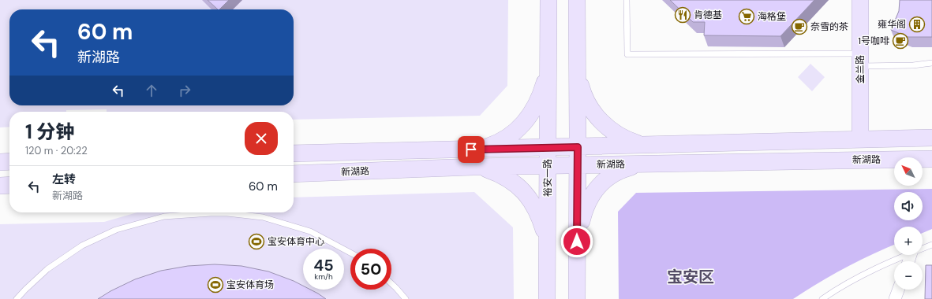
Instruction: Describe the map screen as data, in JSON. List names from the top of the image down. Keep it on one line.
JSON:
{"streets":{"main road":["金兰路","新湖路","裕安一路"]},"crossings":[["金兰路","新湖路"],["新湖路","裕安一路"]],"districts":["宝安区"],"places":{"restaurant":["肯德基"],"supermarket":["海格堡"],"building":["雍华阁"],"cafe":["奈雪的茶","1号咖啡"],"sports":["宝安体育中心","宝安体育场"]},"north":"top left","page":{"turn":["60 m","新湖路"],"heading":["1 分钟","120 m · 20:22"],"map_buttons":["+","−"],"list":[{"name":"左转","note":"新湖路","value":"60 m"}],"speed":"45 km/h","limit":"50"}}
